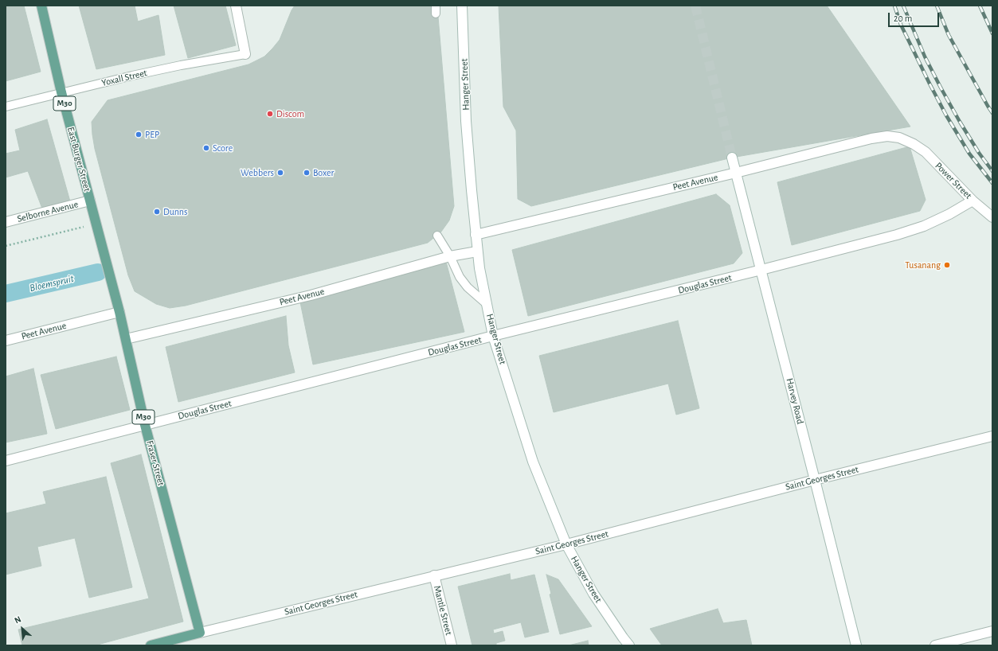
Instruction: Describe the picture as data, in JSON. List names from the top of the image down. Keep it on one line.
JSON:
{"streets":{"main road":["M30","East Burger Street","Fraser Street","Saint Georges Street"],"street":["Hanger Street","Power Street","Peet Avenue","Selborne Avenue","Douglas Street","Harvey Road","Mantle Street"],"lane":["Yoxall Street"]},"crossings":[["Yoxall Street","East Burger Street"],["Hanger Street","Peet Avenue"],["Hanger Street","Douglas Street"],["Hanger Street","Saint Georges Street"],["East Burger Street","Selborne Avenue"],["East Burger Street","Fraser Street"],["Power Street","Peet Avenue"],["Power Street","Douglas Street"],["Peet Avenue","Harvey Road"],["Peet Avenue","Fraser Street"],["Selborne Avenue","Fraser Street"],["Douglas Street","Harvey Road"],["Douglas Street","Fraser Street"],["Harvey Road","Saint Georges Street"],["Fraser Street","Saint Georges Street"],["Saint Georges Street","Mantle Street"]],"water":["Bloemspruit"],"places":["Discom","PEP","Score","Webbers","Boxer","Dunns","Tusanang"],"scale_bar":"20 m","north":"top left"}
